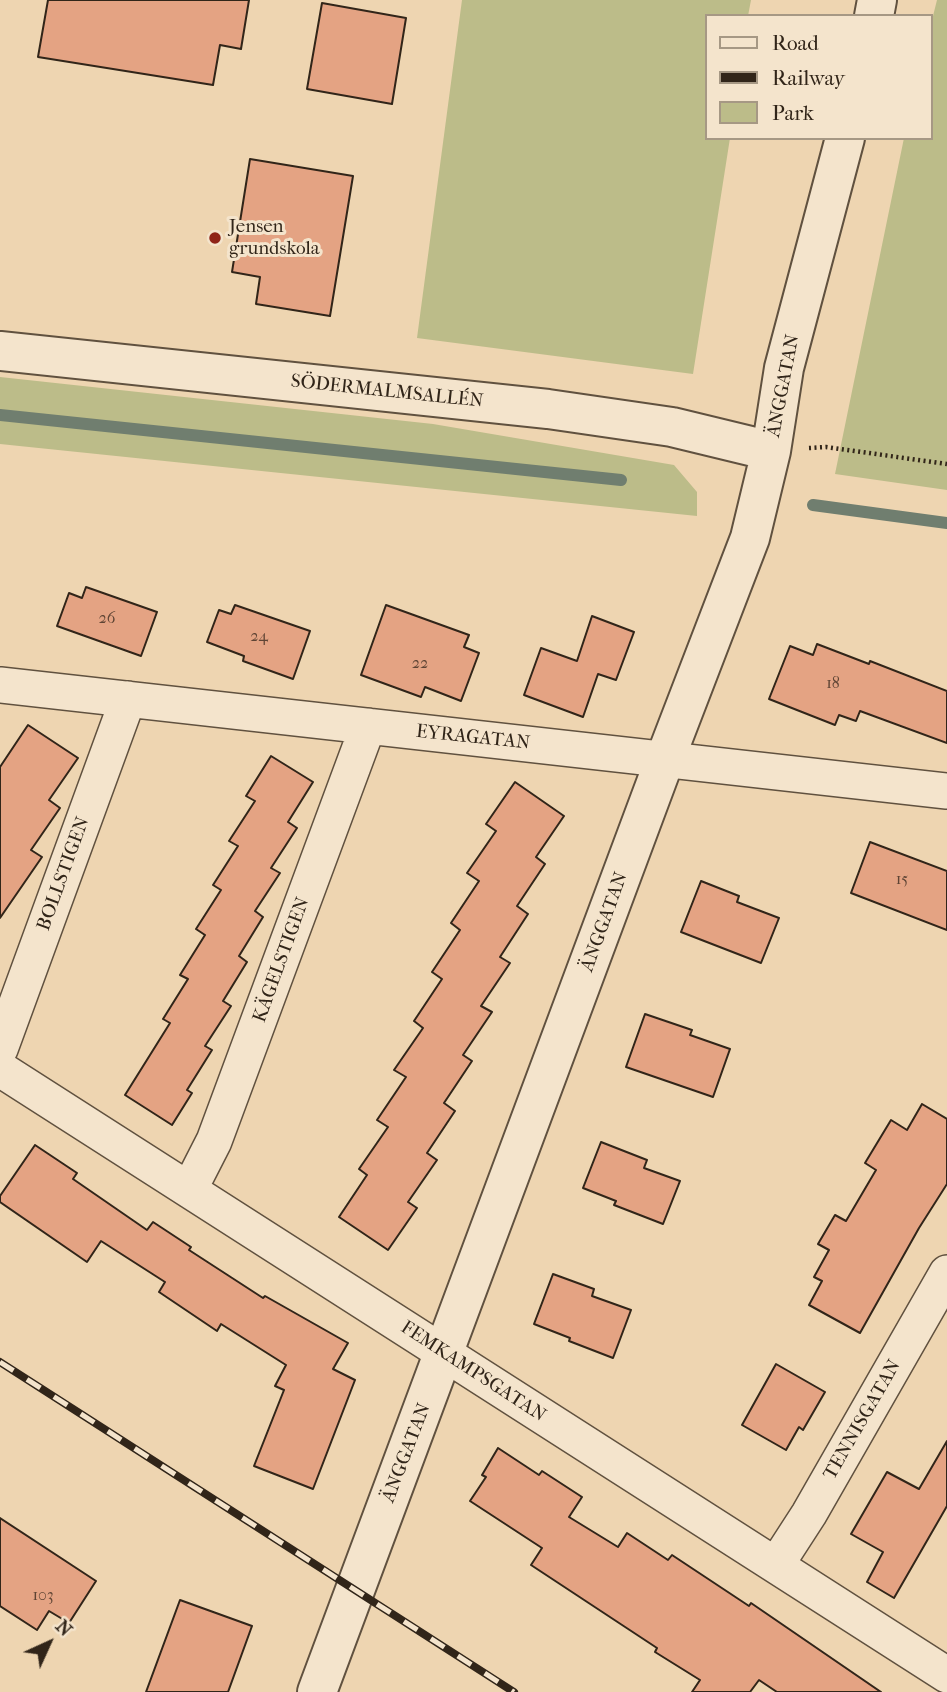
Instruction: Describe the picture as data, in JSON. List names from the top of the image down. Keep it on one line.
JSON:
{"streets":{"street":["ÄNGGATAN","SÖDERMALMSALLÉN","EYRAGATAN","BOLLSTIGEN","KÄGELSTIGEN","FEMKAMPSGATAN","TENNISGATAN"]},"crossings":[["ÄNGGATAN","SÖDERMALMSALLÉN"],["ÄNGGATAN","EYRAGATAN"],["ÄNGGATAN","FEMKAMPSGATAN"],["EYRAGATAN","BOLLSTIGEN"],["EYRAGATAN","KÄGELSTIGEN"],["KÄGELSTIGEN","FEMKAMPSGATAN"],["FEMKAMPSGATAN","TENNISGATAN"]],"places":["Jensen grundskola"],"house_numbers":["26","24","22","18","15","103"],"legend":["Road","Railway","Park"],"north":"top right"}
